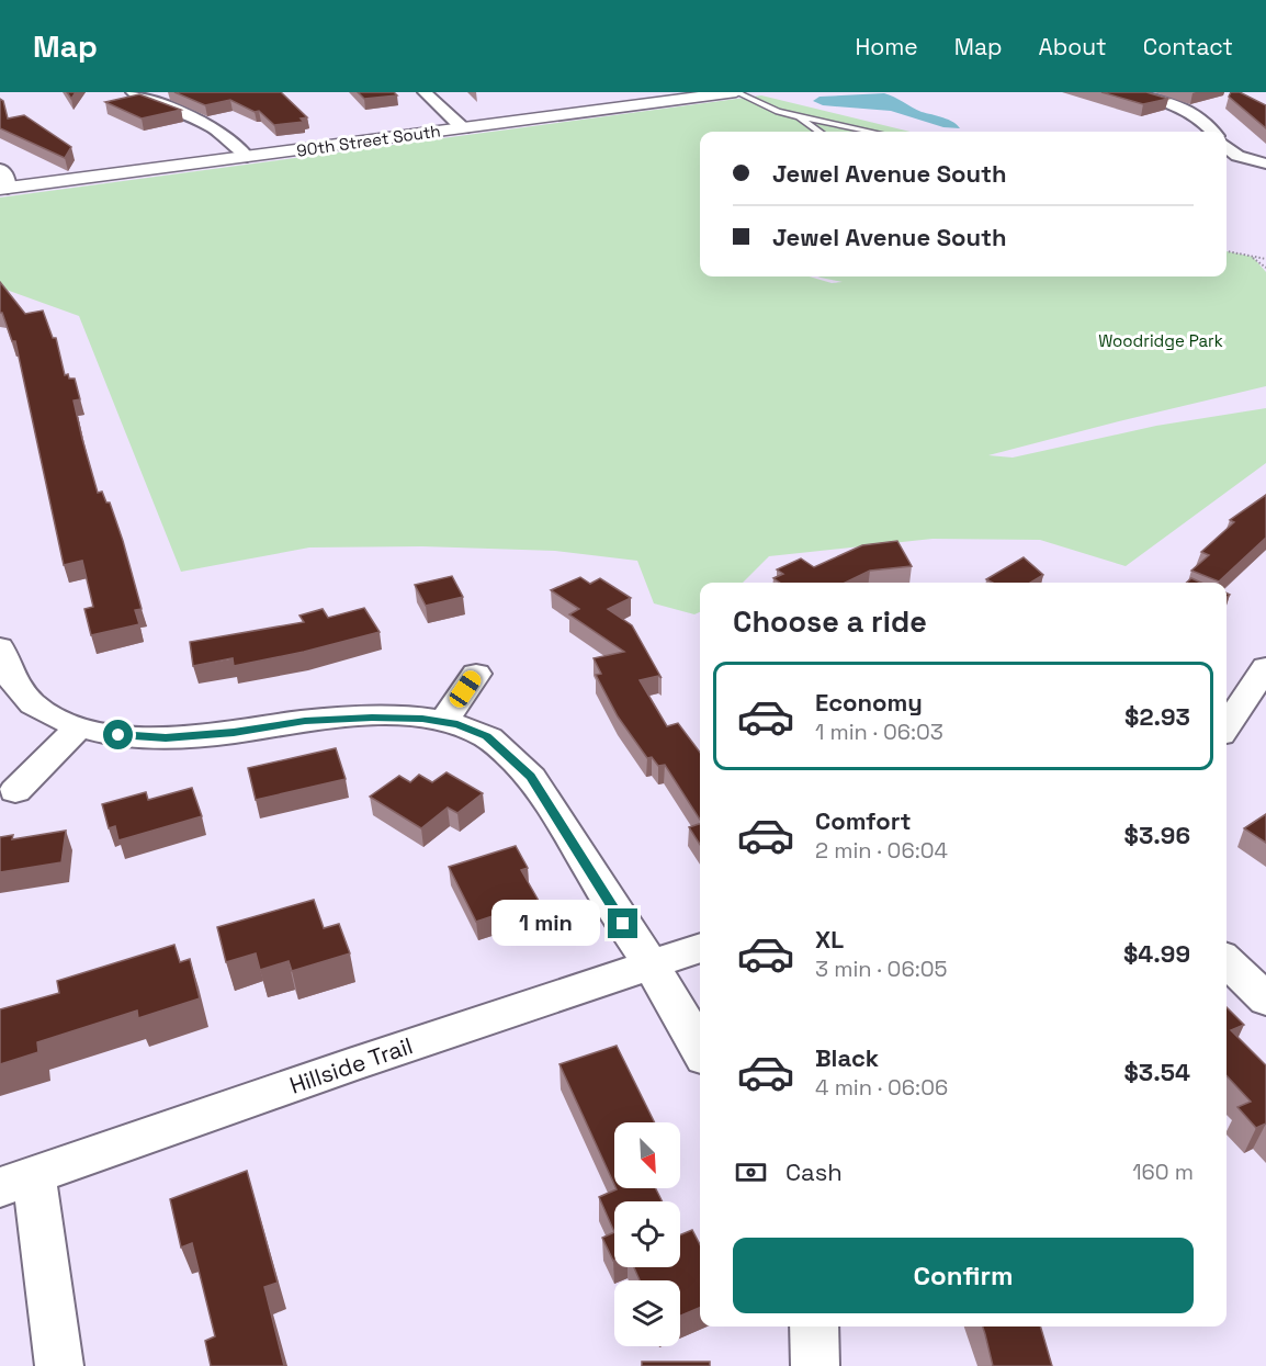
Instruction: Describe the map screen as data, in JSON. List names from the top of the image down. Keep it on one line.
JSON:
{"streets":{"street":["90th Street South","Hillside Trail"]},"parks":["Woodridge Park"],"north":"bottom right","page":{"header":"Map","nav":["Home","Map","About","Contact"],"banner":["Jewel Avenue South","Jewel Avenue South"],"heading":"Choose a ride","list":[{"name":"Economy","note":"1 min · 06:03","value":"$2.93"},{"name":"Comfort","note":"2 min · 06:04","value":"$3.96"},{"name":"XL","note":"3 min · 06:05","value":"$4.99"},{"name":"Black","note":"4 min · 06:06","value":"$3.54"}],"bubble":"1 min","pay":["Cash","160 m"],"buttons":"Confirm"}}
